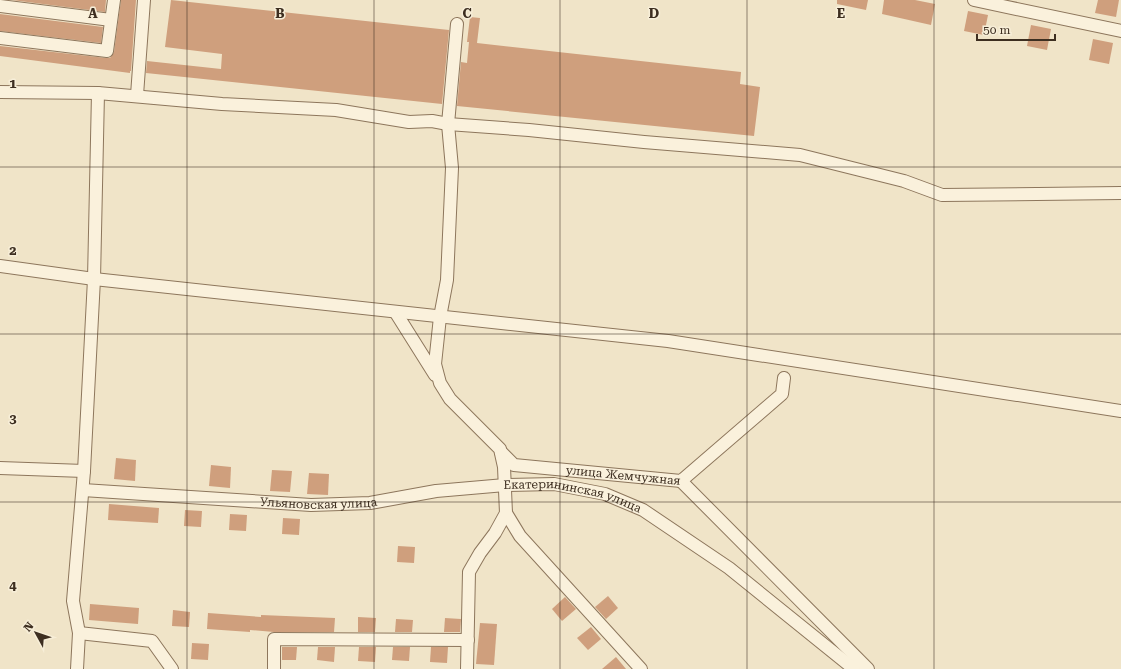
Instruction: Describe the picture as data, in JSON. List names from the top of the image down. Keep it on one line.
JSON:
{"streets":{"street":["улица Жемчужная","Екатерининская улица","Ульяновская улица"]},"crossings":[["улица Жемчужная","Екатерининская улица"],["Екатерининская улица","Ульяновская улица"]],"scale_bar":"50 m","north":"top left","grid":{"columns":["A","B","C","D","E"],"rows":["1","2","3","4"]}}
